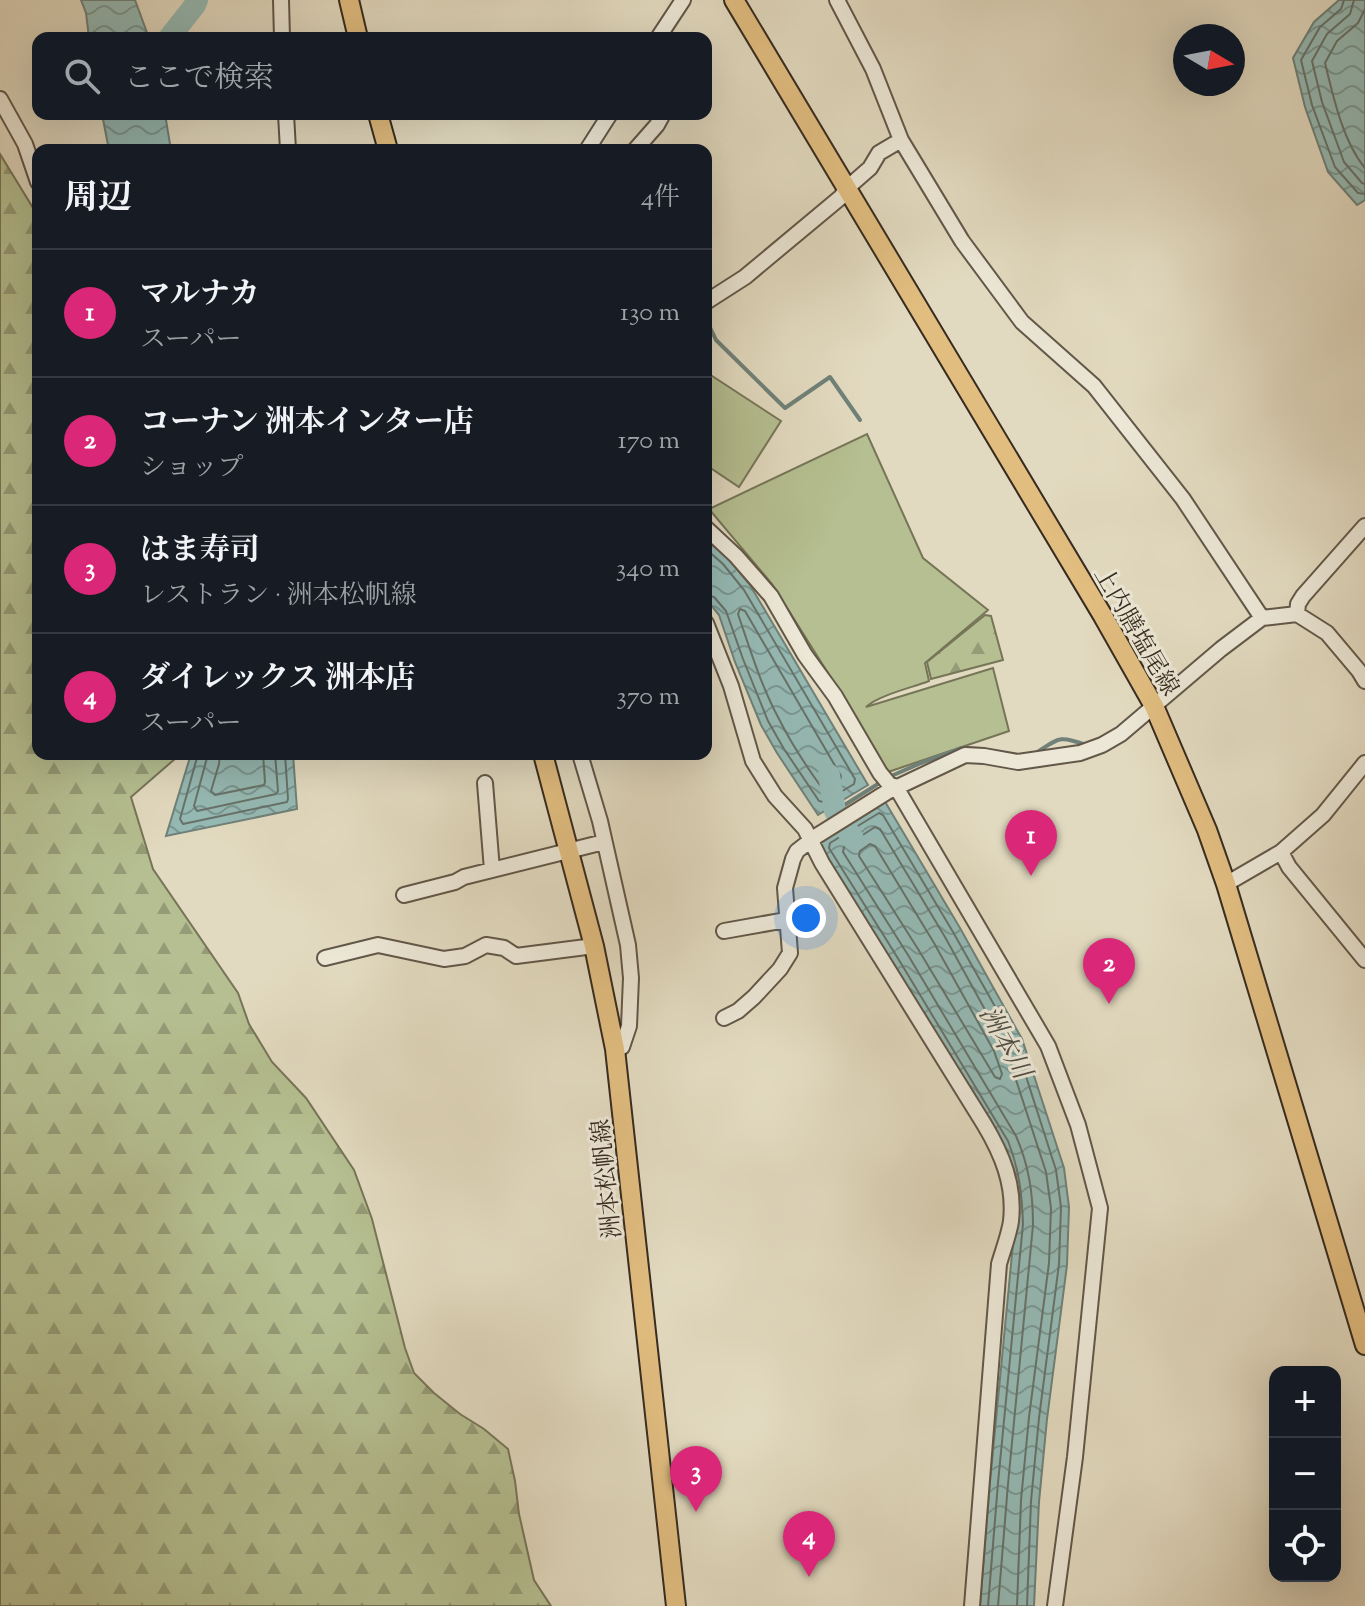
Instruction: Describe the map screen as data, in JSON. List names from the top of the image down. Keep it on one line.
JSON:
{"streets":{"main road":["上内膳塩尾線","洲本松帆線"]},"water":["洲本川"],"north":"right","page":{"search":"ここで検索","heading":["周辺","4件"],"list":[{"mark":"1","name":"マルナカ","note":"スーパー","value":"130 m"},{"mark":"2","name":"コーナン 洲本インター店","note":"ショップ","value":"170 m"},{"mark":"3","name":"はま寿司","note":"レストラン · 洲本松帆線","value":"340 m"},{"mark":"4","name":"ダイレックス 洲本店","note":"スーパー","value":"370 m"}],"pins":["1","2","3","4"],"map_buttons":["+","−"]}}
